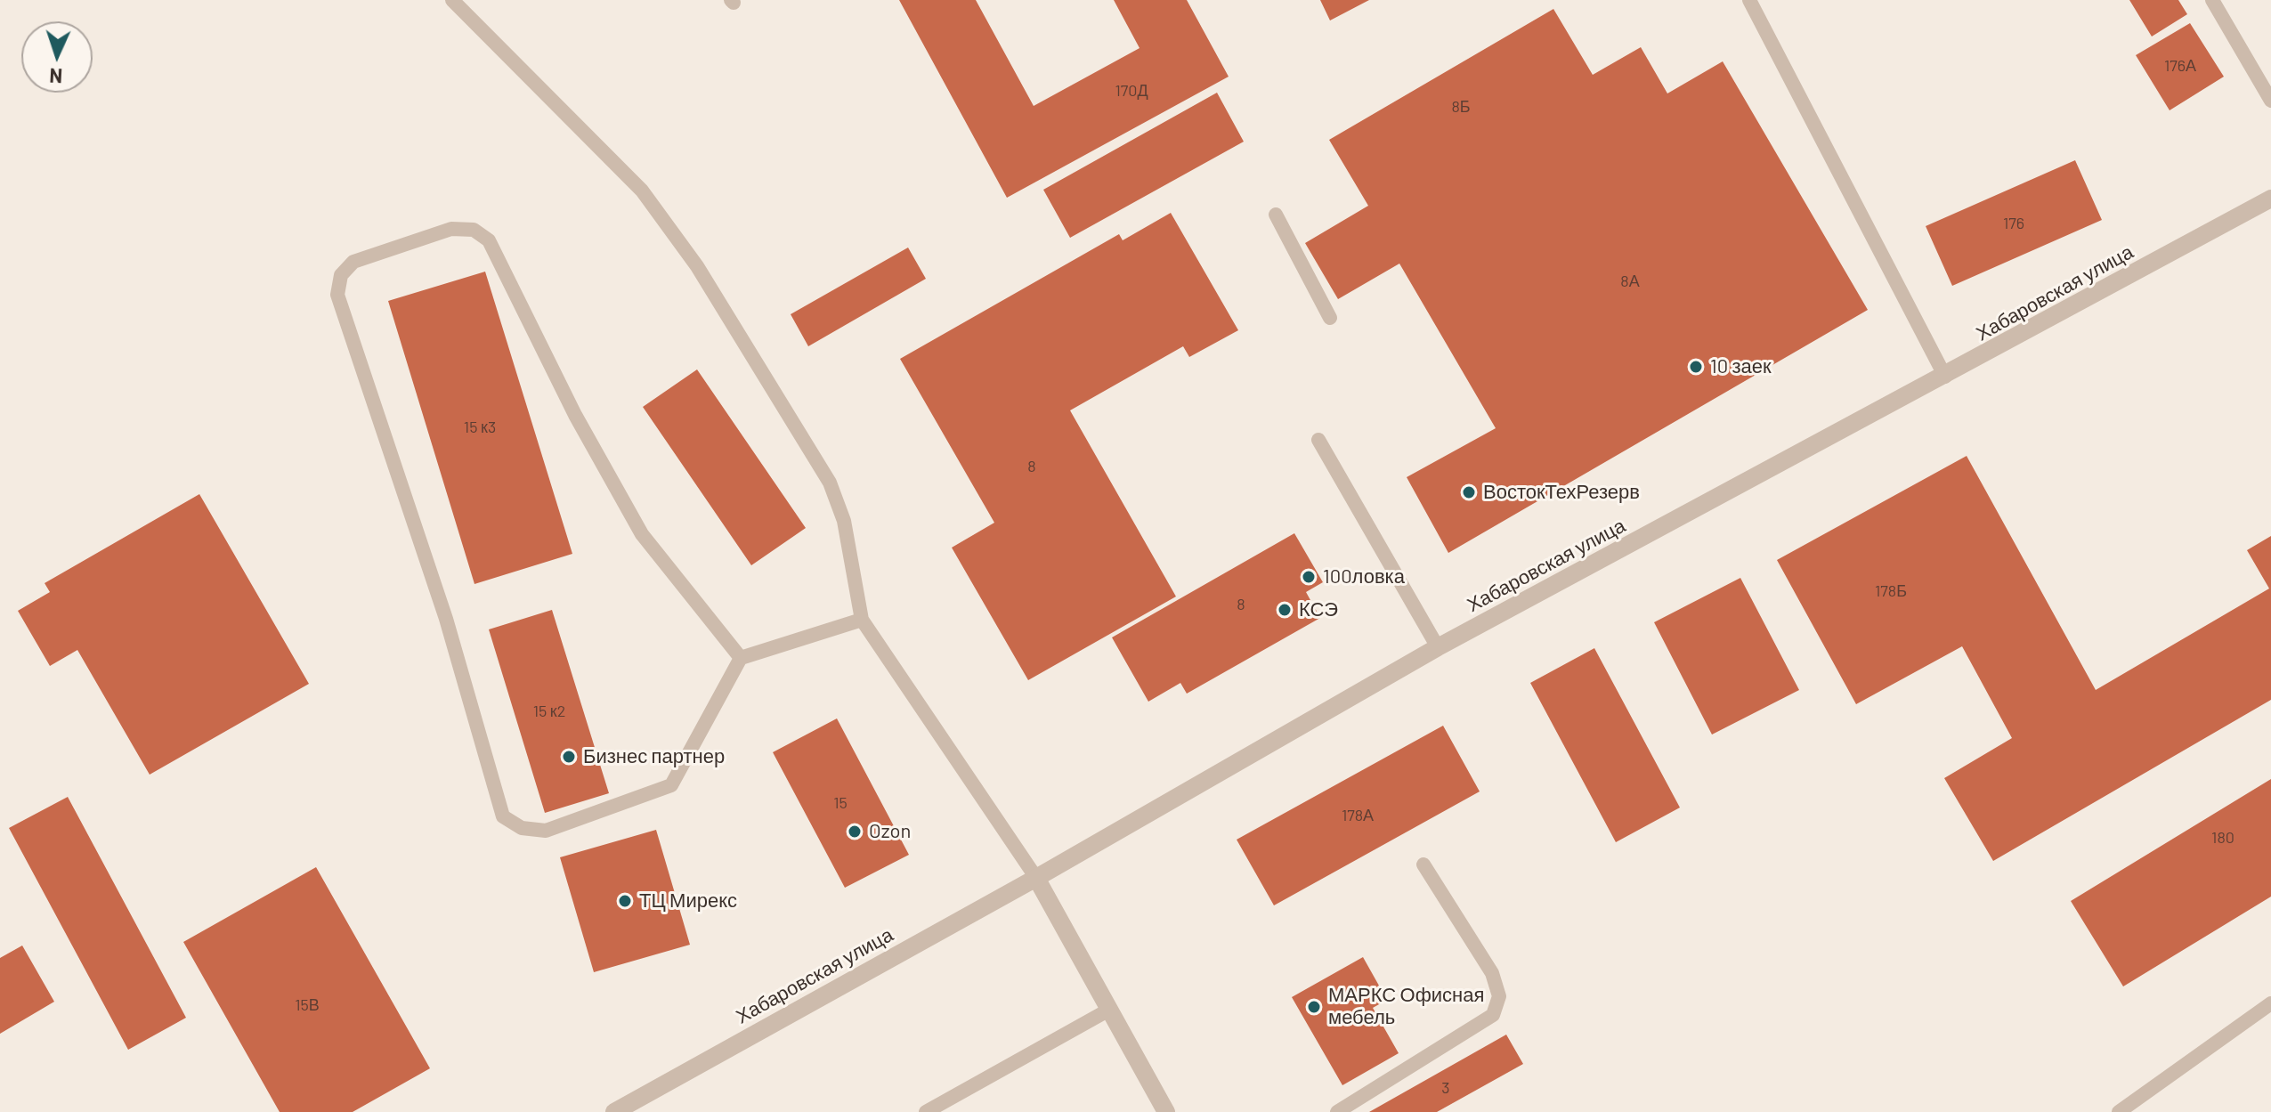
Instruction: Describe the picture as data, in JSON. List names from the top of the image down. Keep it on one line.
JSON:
{"streets":{"street":["Хабаровская улица"]},"places":["10 заек","ВостокТехРезерв","100ловка","КСЭ","Бизнес партнер","Ozon","ТЦ Мирекс","МАРКС Офисная мебель"],"house_numbers":["176А","170Д","8Б","176","8А","15 к3","8","178Б","8","15 к2","15","178А","180","15В","3"],"north":"bottom"}
